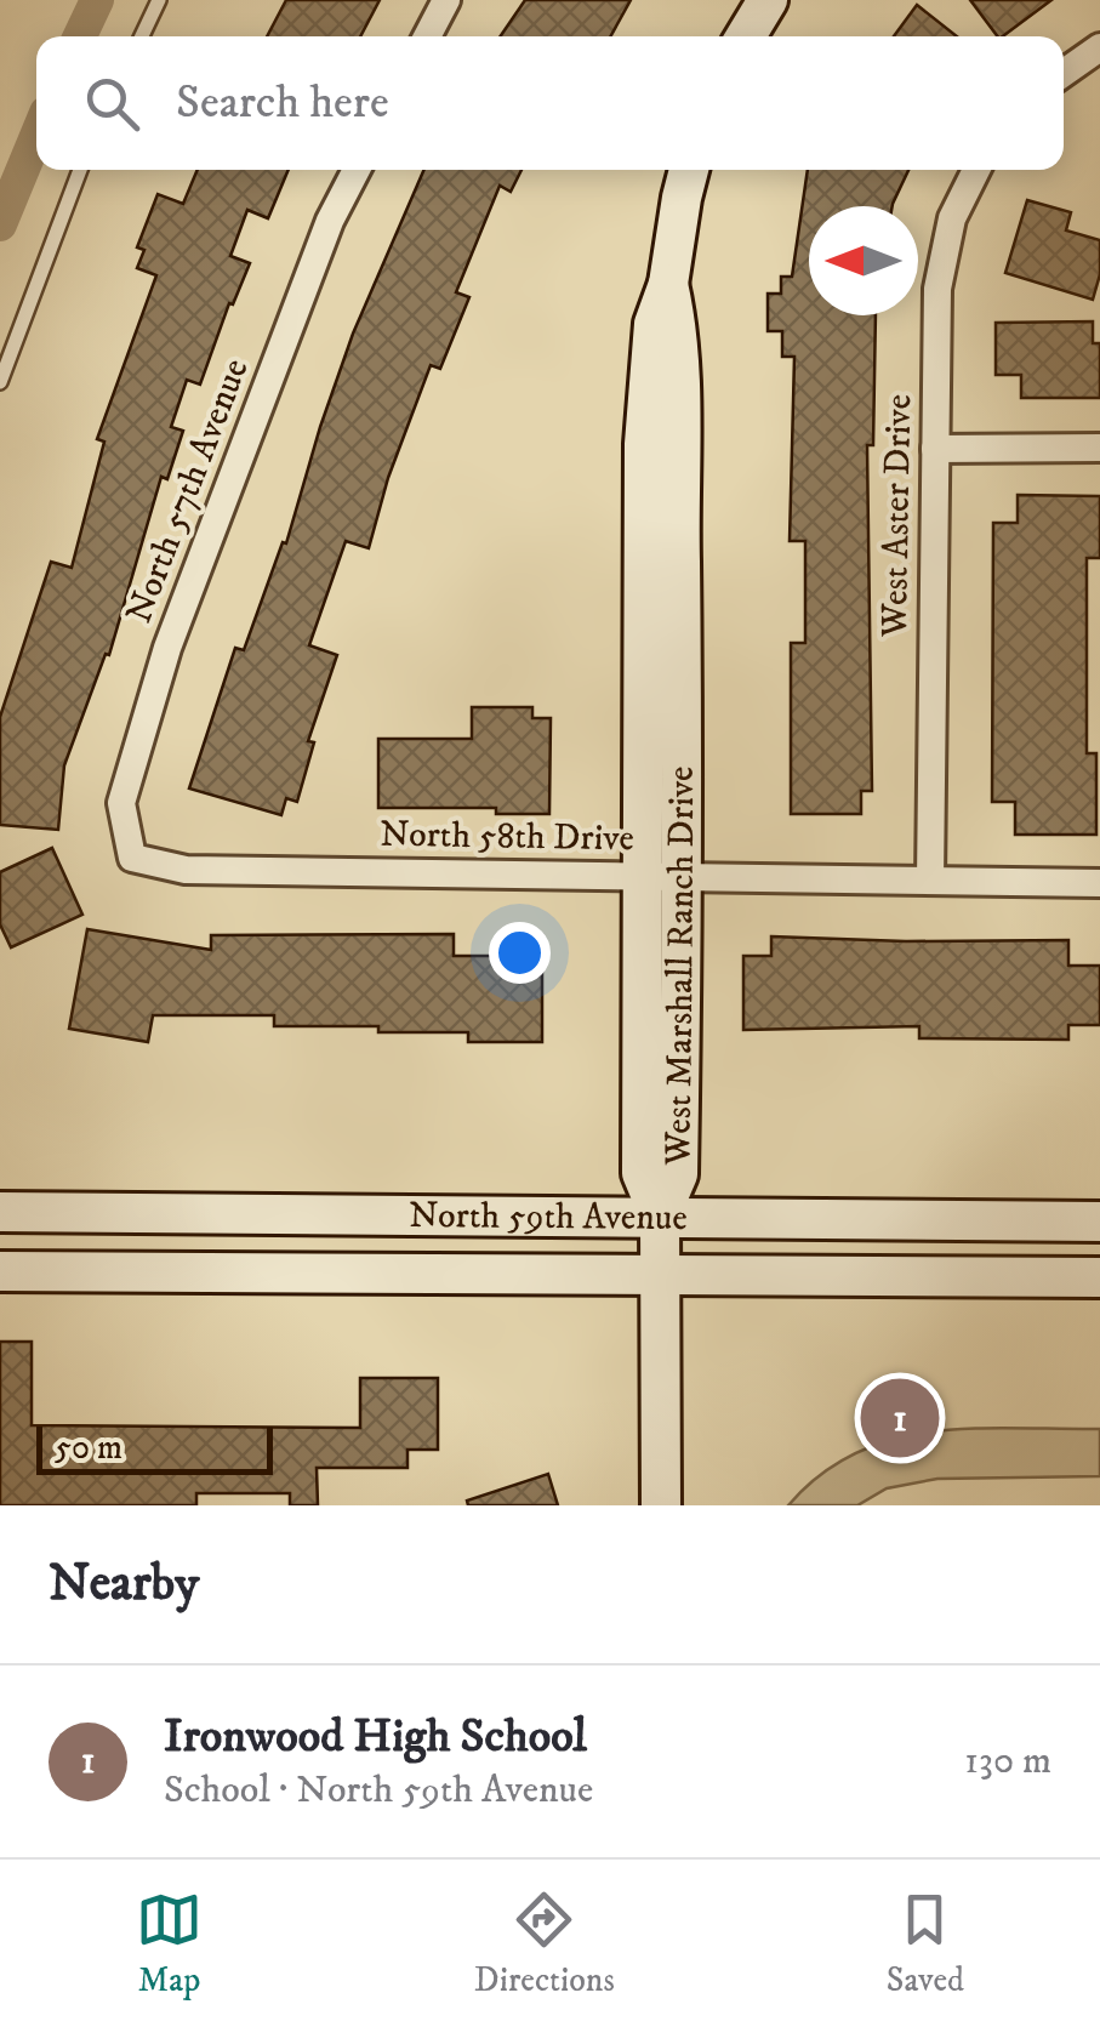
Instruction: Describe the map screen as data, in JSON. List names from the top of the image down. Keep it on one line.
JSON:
{"streets":{"street":["North 57th Avenue","West Aster Drive","North 58th Drive","West Marshall Ranch Drive","North 59th Avenue"]},"crossings":[["North 57th Avenue","North 58th Drive"],["West Aster Drive","North 58th Drive"],["North 58th Drive","West Marshall Ranch Drive"],["West Marshall Ranch Drive","North 59th Avenue"]],"scale_bar":"50 m","north":"left","page":{"search":"Search here","pins":"1","scale":"50 m","heading":"Nearby","list":[{"mark":"1","name":"Ironwood High School","note":"School · North 59th Avenue","value":"130 m"}],"nav":["Map","Directions","Saved"]}}
